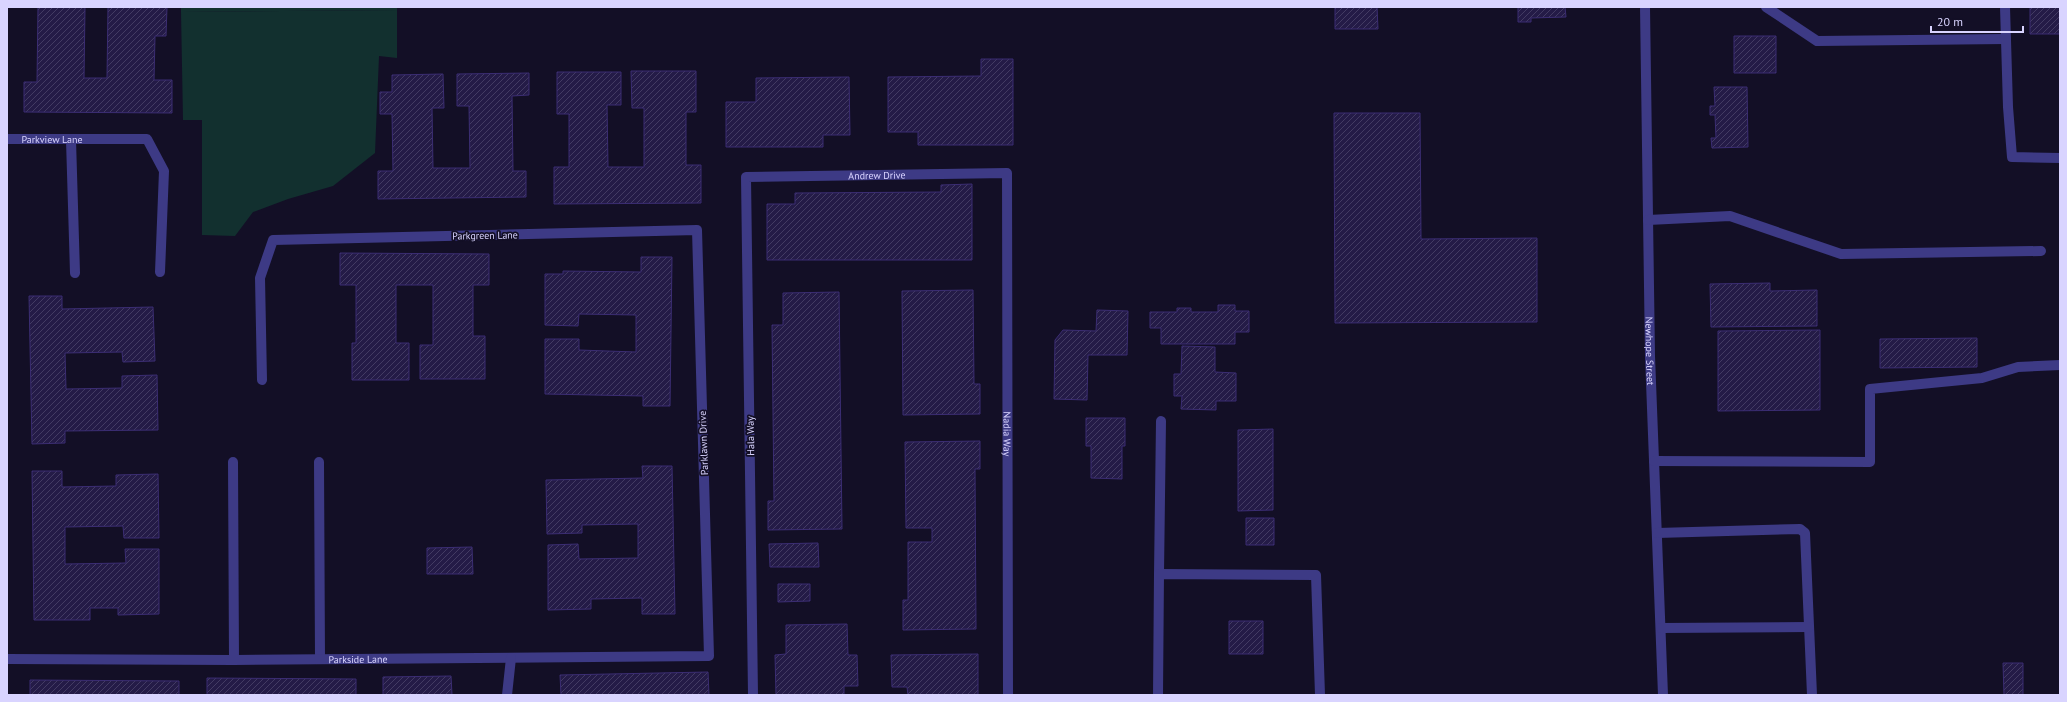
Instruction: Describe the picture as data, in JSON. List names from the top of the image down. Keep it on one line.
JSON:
{"streets":{"street":["Parkview Lane","Andrew Drive","Parkgreen Lane","Newhope Street","Nadia Way","Hala Way","Parklawn Drive","Parkside Lane"]},"crossings":[["Andrew Drive","Nadia Way"],["Andrew Drive","Hala Way"],["Parkgreen Lane","Parklawn Drive"],["Parklawn Drive","Parkside Lane"]],"scale_bar":"20 m"}
